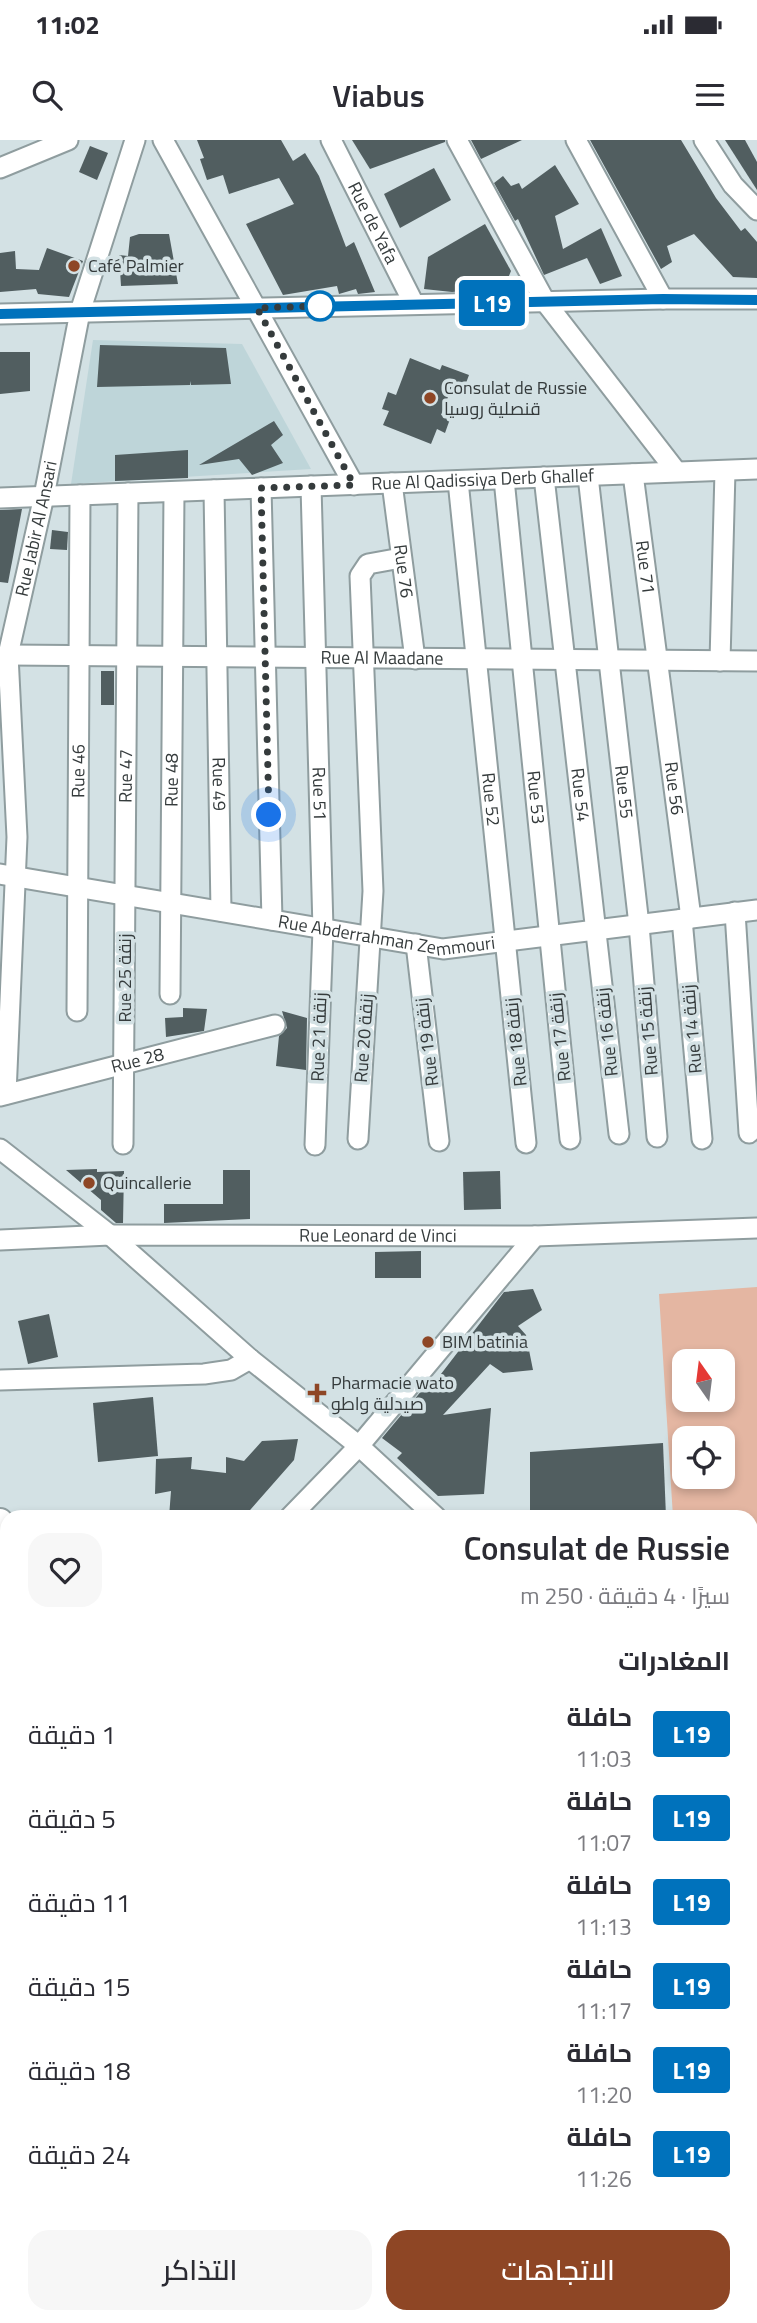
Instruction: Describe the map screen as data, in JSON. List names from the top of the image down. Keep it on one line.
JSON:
{"streets":{"street":["Rue de Yafa","Rue Al Qadissiya Derb Ghallef","Rue Jabir Al Ansari","Rue 71","Rue 76","Rue Al Maadane","Rue 46","Rue 47","Rue 48","Rue 49","Rue 56","Rue 55","Rue 51","Rue 54","Rue 53","Rue 52","Rue Abderrahman Zemmouri","Rue 25 زنقة","Rue 14 زنقة","Rue 15 زنقة","Rue 16 زنقة","Rue 21 زنقة","Rue 17 زنقة","Rue 20 زنقة","Rue 19 زنقة","Rue 18 زنقة","Rue 28","Rue Leonard de Vinci"]},"crossings":[["Rue Al Qadissiya Derb Ghallef","Rue Jabir Al Ansari"],["Rue Al Qadissiya Derb Ghallef","Rue 71"],["Rue Al Qadissiya Derb Ghallef","Rue 76"],["Rue Al Qadissiya Derb Ghallef","Rue 46"],["Rue Al Qadissiya Derb Ghallef","Rue 47"],["Rue Al Qadissiya Derb Ghallef","Rue 48"],["Rue Al Qadissiya Derb Ghallef","Rue 49"],["Rue Al Qadissiya Derb Ghallef","Rue 55"],["Rue Al Qadissiya Derb Ghallef","Rue 51"],["Rue Al Qadissiya Derb Ghallef","Rue 54"],["Rue Al Qadissiya Derb Ghallef","Rue 53"],["Rue Al Qadissiya Derb Ghallef","Rue 52"],["Rue Jabir Al Ansari","Rue Al Maadane"],["Rue Jabir Al Ansari","Rue Abderrahman Zemmouri"],["Rue Jabir Al Ansari","Rue 28"],["Rue 71","Rue Al Maadane"],["Rue 71","Rue 56"],["Rue 76","Rue Al Maadane"],["Rue 76","Rue 20 زنقة"],["Rue Al Maadane","Rue 46"],["Rue Al Maadane","Rue 47"],["Rue Al Maadane","Rue 48"],["Rue Al Maadane","Rue 49"],["Rue Al Maadane","Rue 56"],["Rue Al Maadane","Rue 55"],["Rue Al Maadane","Rue 51"],["Rue Al Maadane","Rue 54"],["Rue Al Maadane","Rue 53"],["Rue Al Maadane","Rue 52"],["Rue Al Maadane","Rue 20 زنقة"],["Rue 46","Rue Abderrahman Zemmouri"],["Rue 47","Rue Abderrahman Zemmouri"],["Rue 47","Rue 25 زنقة"],["Rue 48","Rue Abderrahman Zemmouri"],["Rue 49","Rue Abderrahman Zemmouri"],["Rue 56","Rue Abderrahman Zemmouri"],["Rue 56","Rue 14 زنقة"],["Rue 55","Rue Abderrahman Zemmouri"],["Rue 55","Rue 15 زنقة"],["Rue 51","Rue Abderrahman Zemmouri"],["Rue 51","Rue 21 زنقة"],["Rue 54","Rue Abderrahman Zemmouri"],["Rue 54","Rue 16 زنقة"],["Rue 53","Rue Abderrahman Zemmouri"],["Rue 53","Rue 17 زنقة"],["Rue 52","Rue Abderrahman Zemmouri"],["Rue 52","Rue 18 زنقة"],["Rue Abderrahman Zemmouri","Rue 25 زنقة"],["Rue Abderrahman Zemmouri","Rue 14 زنقة"],["Rue Abderrahman Zemmouri","Rue 15 زنقة"],["Rue Abderrahman Zemmouri","Rue 16 زنقة"],["Rue Abderrahman Zemmouri","Rue 21 زنقة"],["Rue Abderrahman Zemmouri","Rue 17 زنقة"],["Rue Abderrahman Zemmouri","Rue 20 زنقة"],["Rue Abderrahman Zemmouri","Rue 19 زنقة"],["Rue Abderrahman Zemmouri","Rue 18 زنقة"],["Rue 25 زنقة","Rue 28"]],"places":{"other":["Café Palmier","Consulat de Russie قنصلية روسيا","Quincallerie","BIM batinia"],"health":["Pharmacie wato صيدلية واطو"]},"lines":["bus line L19"],"north":"top","page":{"status":"11:02","header":"Viabus","on_map":"L19","heading":[["Consulat de Russie","سيرًا · 4 دقيقة · 250 m"],"المغادرات"],"list":[{"mark":"L19","name":"حافلة","note":"11:03","value":"1 دقيقة"},{"mark":"L19","name":"حافلة","note":"11:07","value":"5 دقيقة"},{"mark":"L19","name":"حافلة","note":"11:13","value":"11 دقيقة"},{"mark":"L19","name":"حافلة","note":"11:17","value":"15 دقيقة"},{"mark":"L19","name":"حافلة","note":"11:20","value":"18 دقيقة"},{"mark":"L19","name":"حافلة","note":"11:26","value":"24 دقيقة"}],"buttons":["الاتجاهات","التذاكر"]}}
